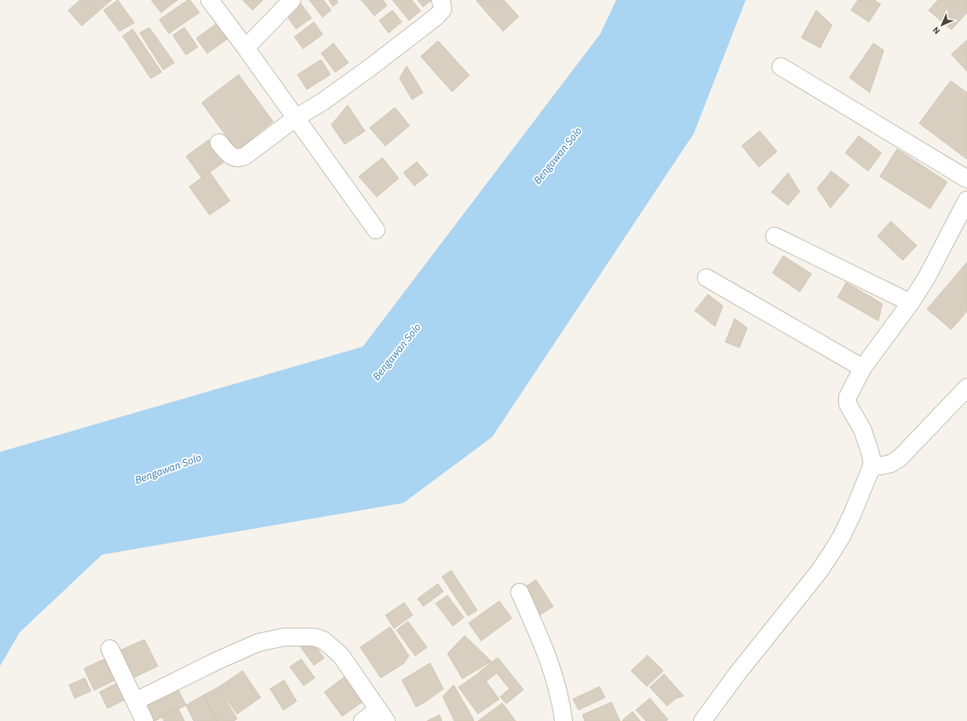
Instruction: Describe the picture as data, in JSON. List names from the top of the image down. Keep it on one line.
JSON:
{"water":["Bengawan Solo"],"north":"bottom left"}
